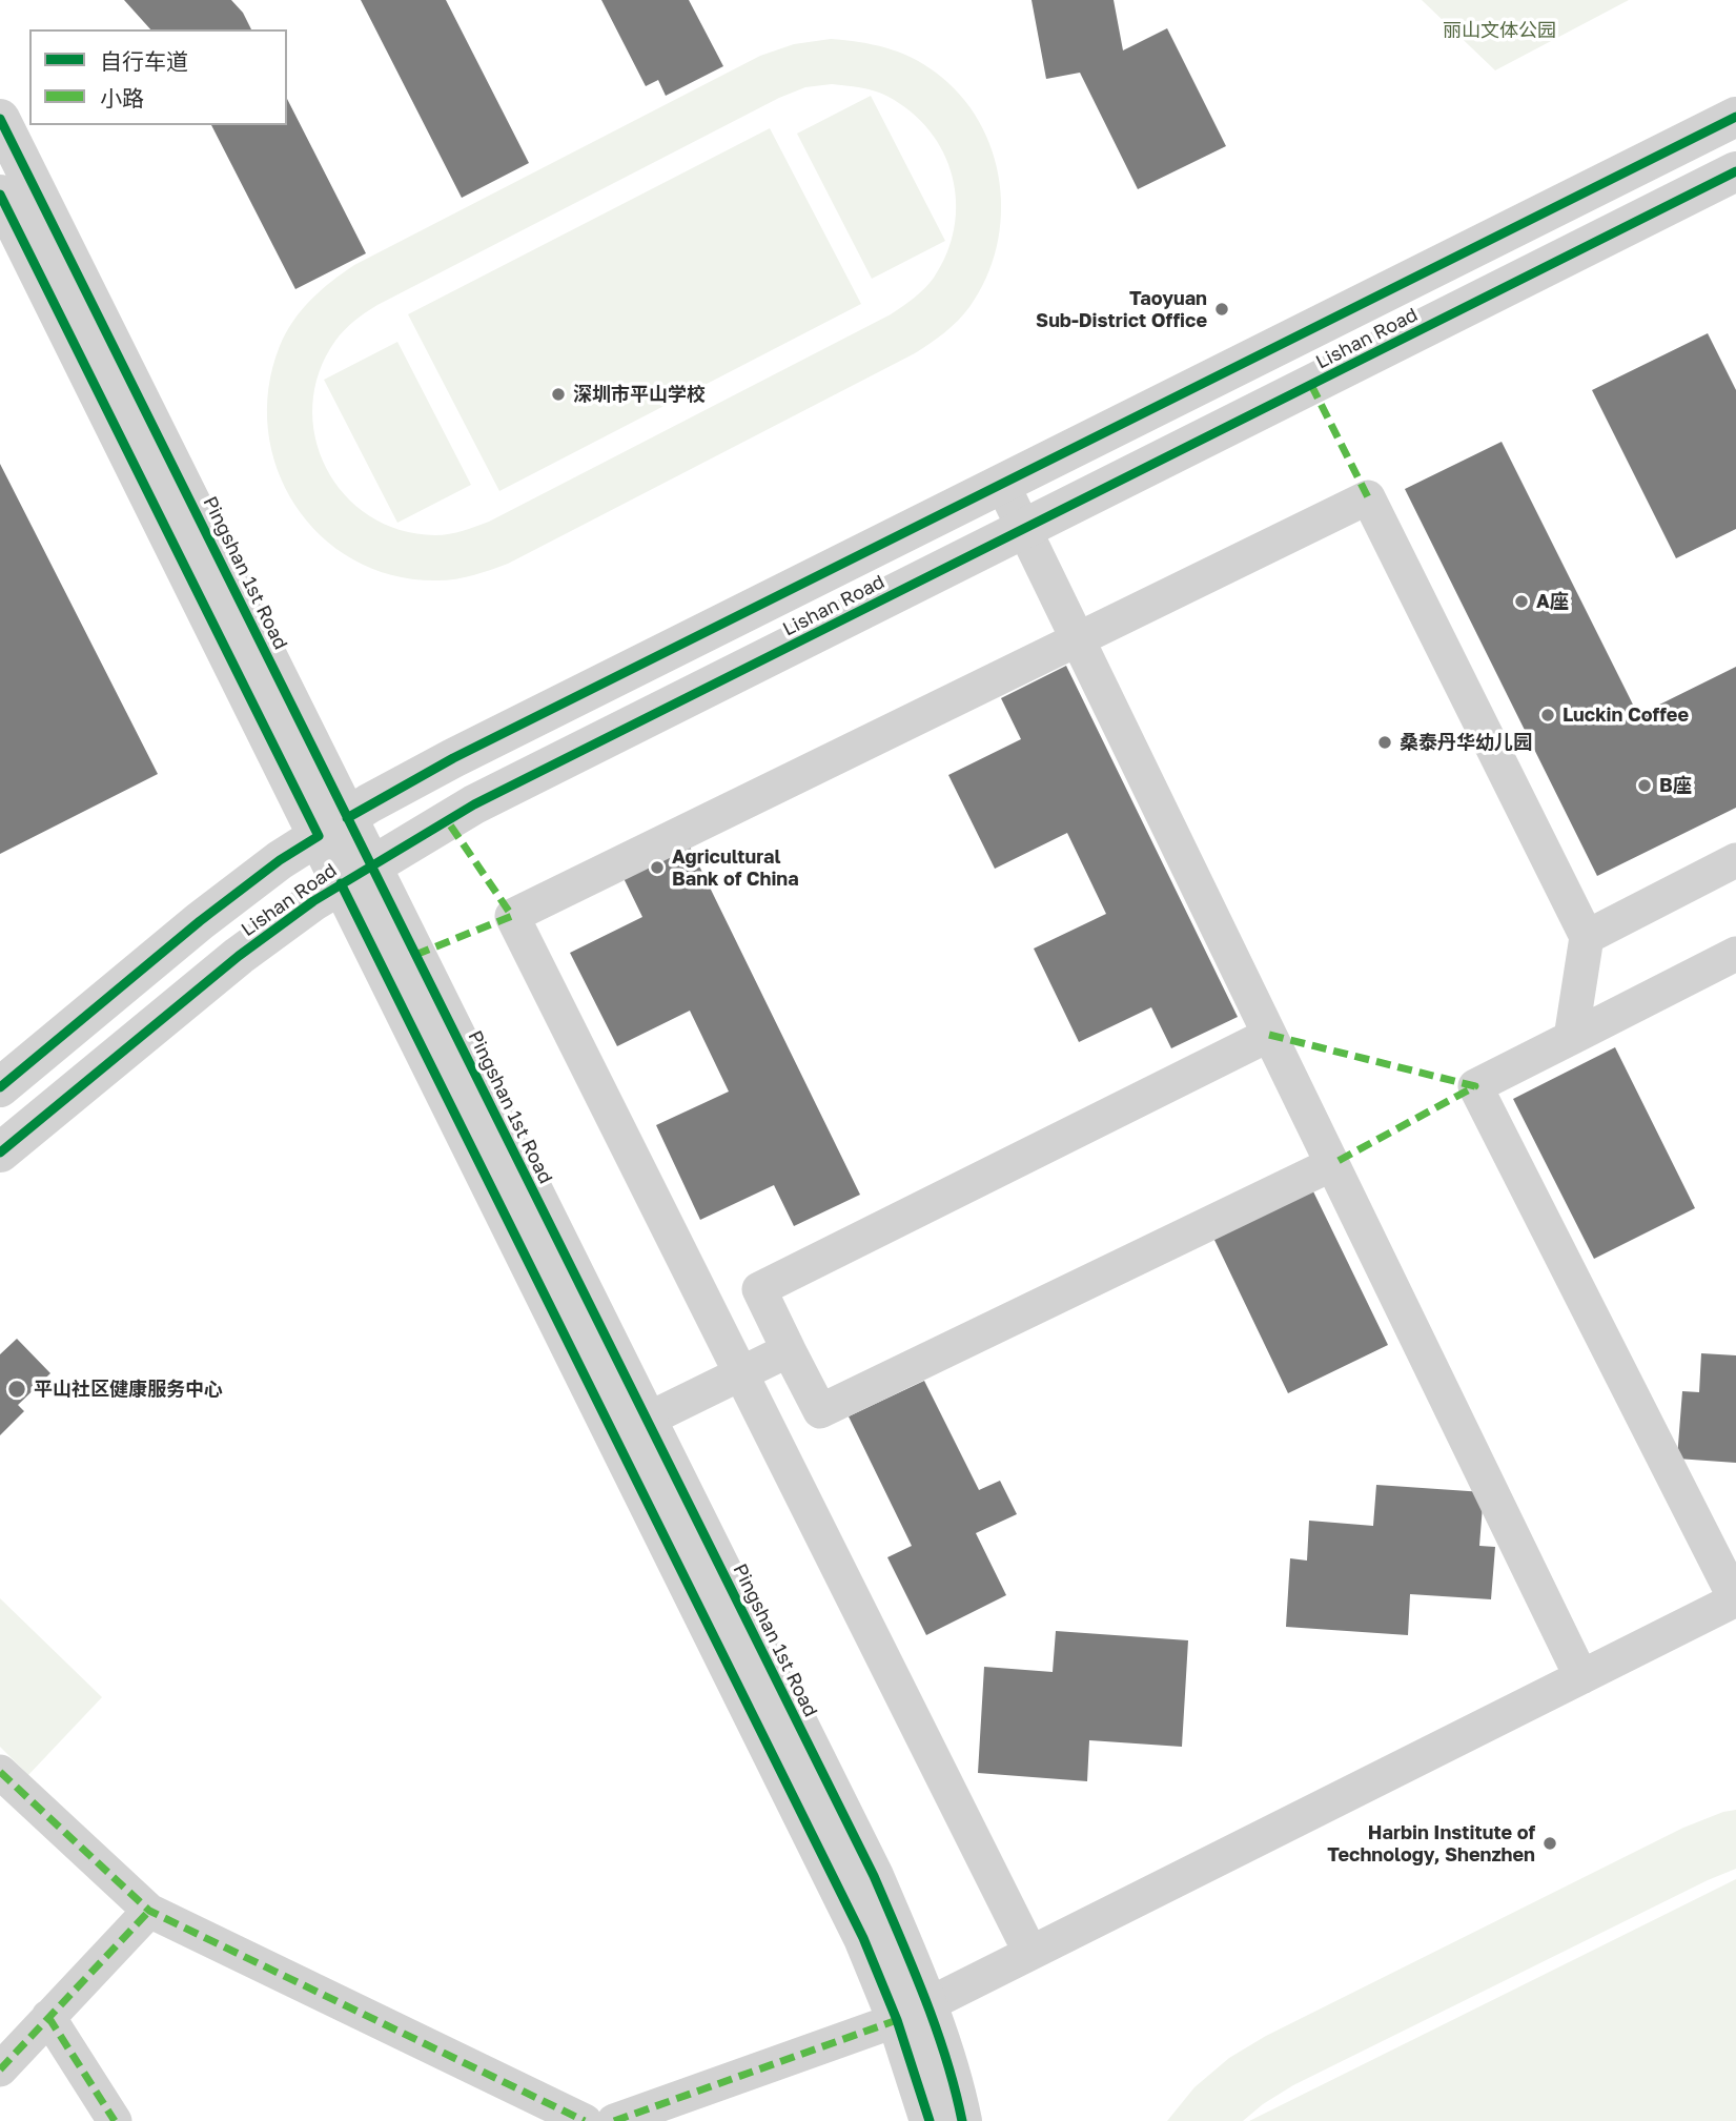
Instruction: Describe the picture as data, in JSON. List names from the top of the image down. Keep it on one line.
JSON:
{"streets":{"street":["Lishan Road","Pingshan 1st Road"]},"crossings":[["Lishan Road","Pingshan 1st Road"]],"parks":["丽山文体公园"],"places":["Taoyuan Sub-District Office","深圳市平山学校","A座","Luckin Coffee","桑泰丹华幼儿园","B座","Agricultural Bank of China","平山社区健康服务中心","Harbin Institute of Technology, Shenzhen"],"legend":["自行车道","小路"]}
